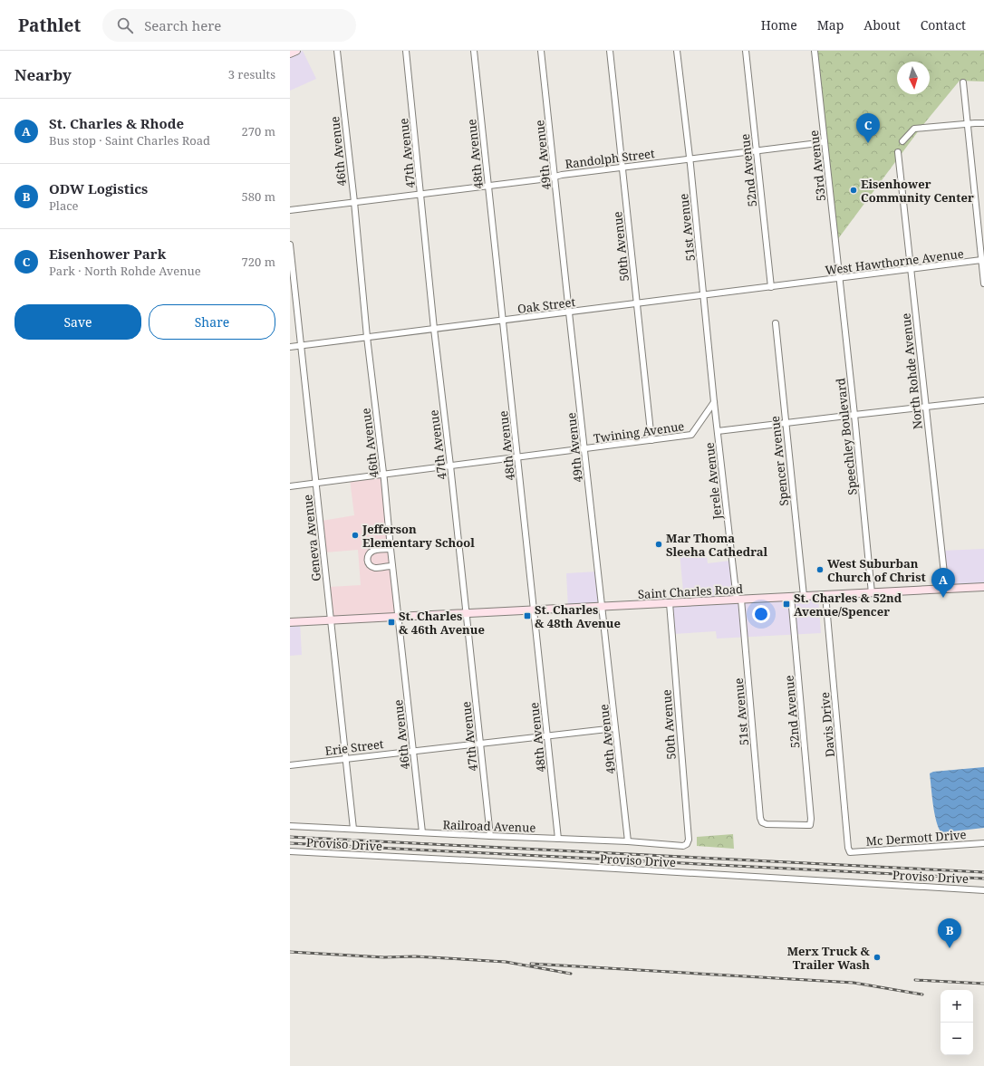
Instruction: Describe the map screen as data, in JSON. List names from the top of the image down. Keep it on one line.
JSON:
{"streets":{"main road":["Saint Charles Road"],"street":["46th Avenue","47th Avenue","48th Avenue","49th Avenue","Randolph Street","53rd Avenue","52nd Avenue","51st Avenue","50th Avenue","West Hawthorne Avenue","Oak Street","North Rohde Avenue","Twining Avenue","Speechley Boulevard","Spencer Avenue","Jerele Avenue","Geneva Avenue","Davis Drive","Erie Street","Railroad Avenue","Mc Dermott Drive","Proviso Drive"]},"crossings":[["46th Avenue","Randolph Street"],["46th Avenue","Oak Street"],["46th Avenue","Twining Avenue"],["46th Avenue","Saint Charles Road"],["46th Avenue","Erie Street"],["46th Avenue","Railroad Avenue"],["47th Avenue","Randolph Street"],["47th Avenue","Oak Street"],["47th Avenue","Twining Avenue"],["47th Avenue","Saint Charles Road"],["47th Avenue","Erie Street"],["47th Avenue","Railroad Avenue"],["48th Avenue","Randolph Street"],["48th Avenue","Oak Street"],["48th Avenue","Twining Avenue"],["48th Avenue","Saint Charles Road"],["48th Avenue","Erie Street"],["48th Avenue","Railroad Avenue"],["49th Avenue","Randolph Street"],["49th Avenue","Oak Street"],["49th Avenue","Twining Avenue"],["49th Avenue","Saint Charles Road"],["49th Avenue","Erie Street"],["49th Avenue","Railroad Avenue"],["Randolph Street","53rd Avenue"],["Randolph Street","52nd Avenue"],["Randolph Street","51st Avenue"],["Randolph Street","50th Avenue"],["53rd Avenue","West Hawthorne Avenue"],["53rd Avenue","Speechley Boulevard"],["52nd Avenue","51st Avenue"],["52nd Avenue","Oak Street"],["52nd Avenue","Saint Charles Road"],["51st Avenue","Oak Street"],["51st Avenue","Twining Avenue"],["51st Avenue","Jerele Avenue"],["51st Avenue","Saint Charles Road"],["50th Avenue","Oak Street"],["50th Avenue","Twining Avenue"],["50th Avenue","Saint Charles Road"],["50th Avenue","Railroad Avenue"],["West Hawthorne Avenue","Oak Street"],["West Hawthorne Avenue","North Rohde Avenue"],["West Hawthorne Avenue","Speechley Boulevard"],["Oak Street","Geneva Avenue"],["North Rohde Avenue","Saint Charles Road"],["Twining Avenue","Jerele Avenue"],["Twining Avenue","Geneva Avenue"],["Speechley Boulevard","Saint Charles Road"],["Spencer Avenue","Saint Charles Road"],["Jerele Avenue","Saint Charles Road"],["Geneva Avenue","Saint Charles Road"],["Geneva Avenue","Erie Street"],["Geneva Avenue","Railroad Avenue"],["Saint Charles Road","Davis Drive"],["Davis Drive","Mc Dermott Drive"]],"places":{"other":["Eisenhower Community Center","Jefferson Elementary School","Mar Thoma Sleeha Cathedral","West Suburban Church of Christ","Merx Truck & Trailer Wash"],"transit":["St. Charles & 52nd Avenue/Spencer","St. Charles & 48th Avenue","St. Charles & 46th Avenue"]},"north":"bottom","page":{"header":"Pathlet","search":"Search here","nav":["Home","Map","About","Contact"],"heading":["Nearby","3 results"],"list":[{"mark":"A","name":"St. Charles & Rhode","note":"Bus stop · Saint Charles Road","value":"270 m"},{"mark":"B","name":"ODW Logistics","note":"Place","value":"580 m"},{"mark":"C","name":"Eisenhower Park","note":"Park · North Rohde Avenue","value":"720 m"}],"pins":["C","A","B"],"buttons":["Save","Share"],"map_buttons":["+","−"]}}
